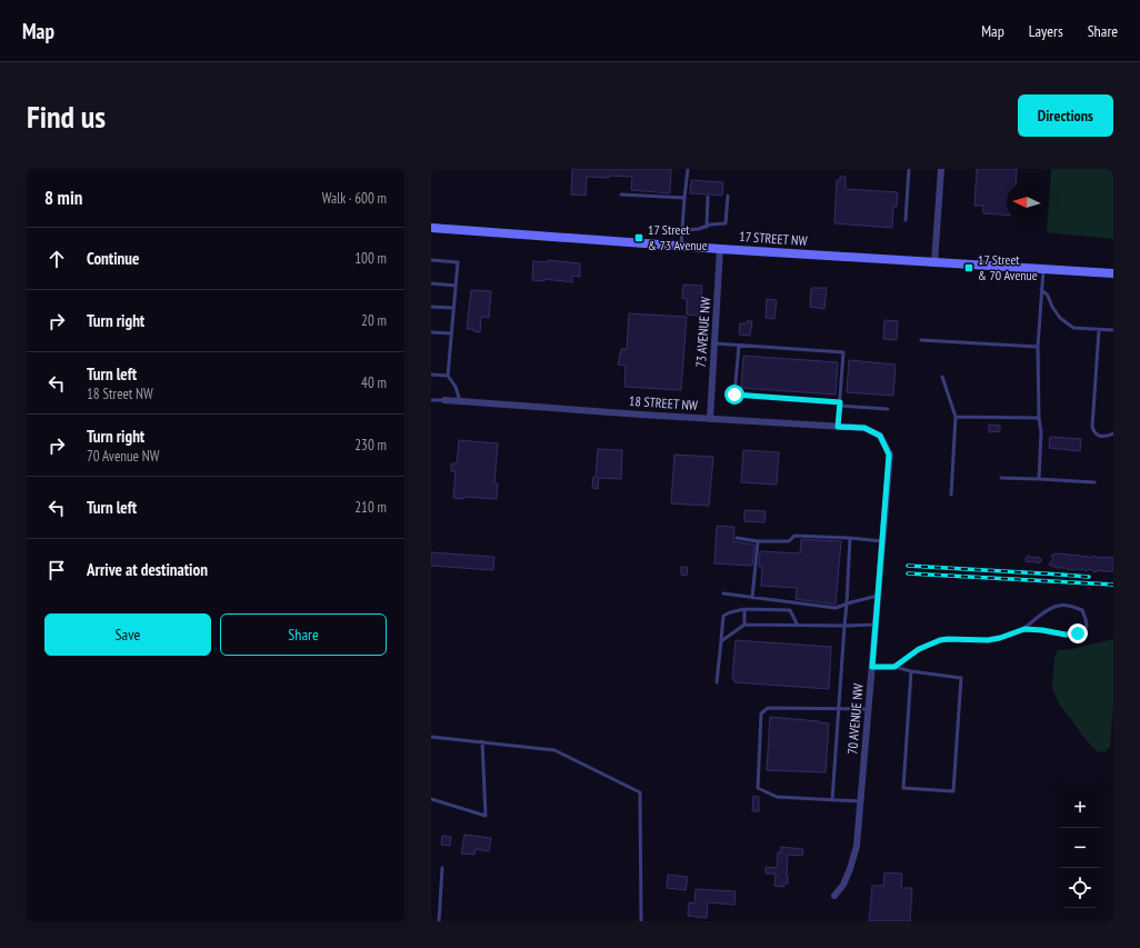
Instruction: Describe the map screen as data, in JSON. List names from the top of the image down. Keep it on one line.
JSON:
{"streets":{"main road":["17 STREET NW"],"street":["73 AVENUE NW","18 STREET NW","70 AVENUE NW"]},"crossings":[["17 STREET NW","73 AVENUE NW"],["73 AVENUE NW","18 STREET NW"],["18 STREET NW","70 AVENUE NW"]],"places":{"transit":["17 Street & 73 Avenue","17 Street & 70 Avenue"]},"north":"left","page":{"header":"Map","nav":["Map","Layers","Share"],"buttons":["Directions",["Save","Share"]],"title":"Find us","heading":["8 min","Walk · 600 m"],"list":[["Continue","100 m"],["Turn right","20 m"],["Turn left","18 Street NW","40 m"],["Turn right","70 Avenue NW","230 m"],["Turn left","210 m"],"Arrive at destination"],"map_buttons":["+","−"]}}
